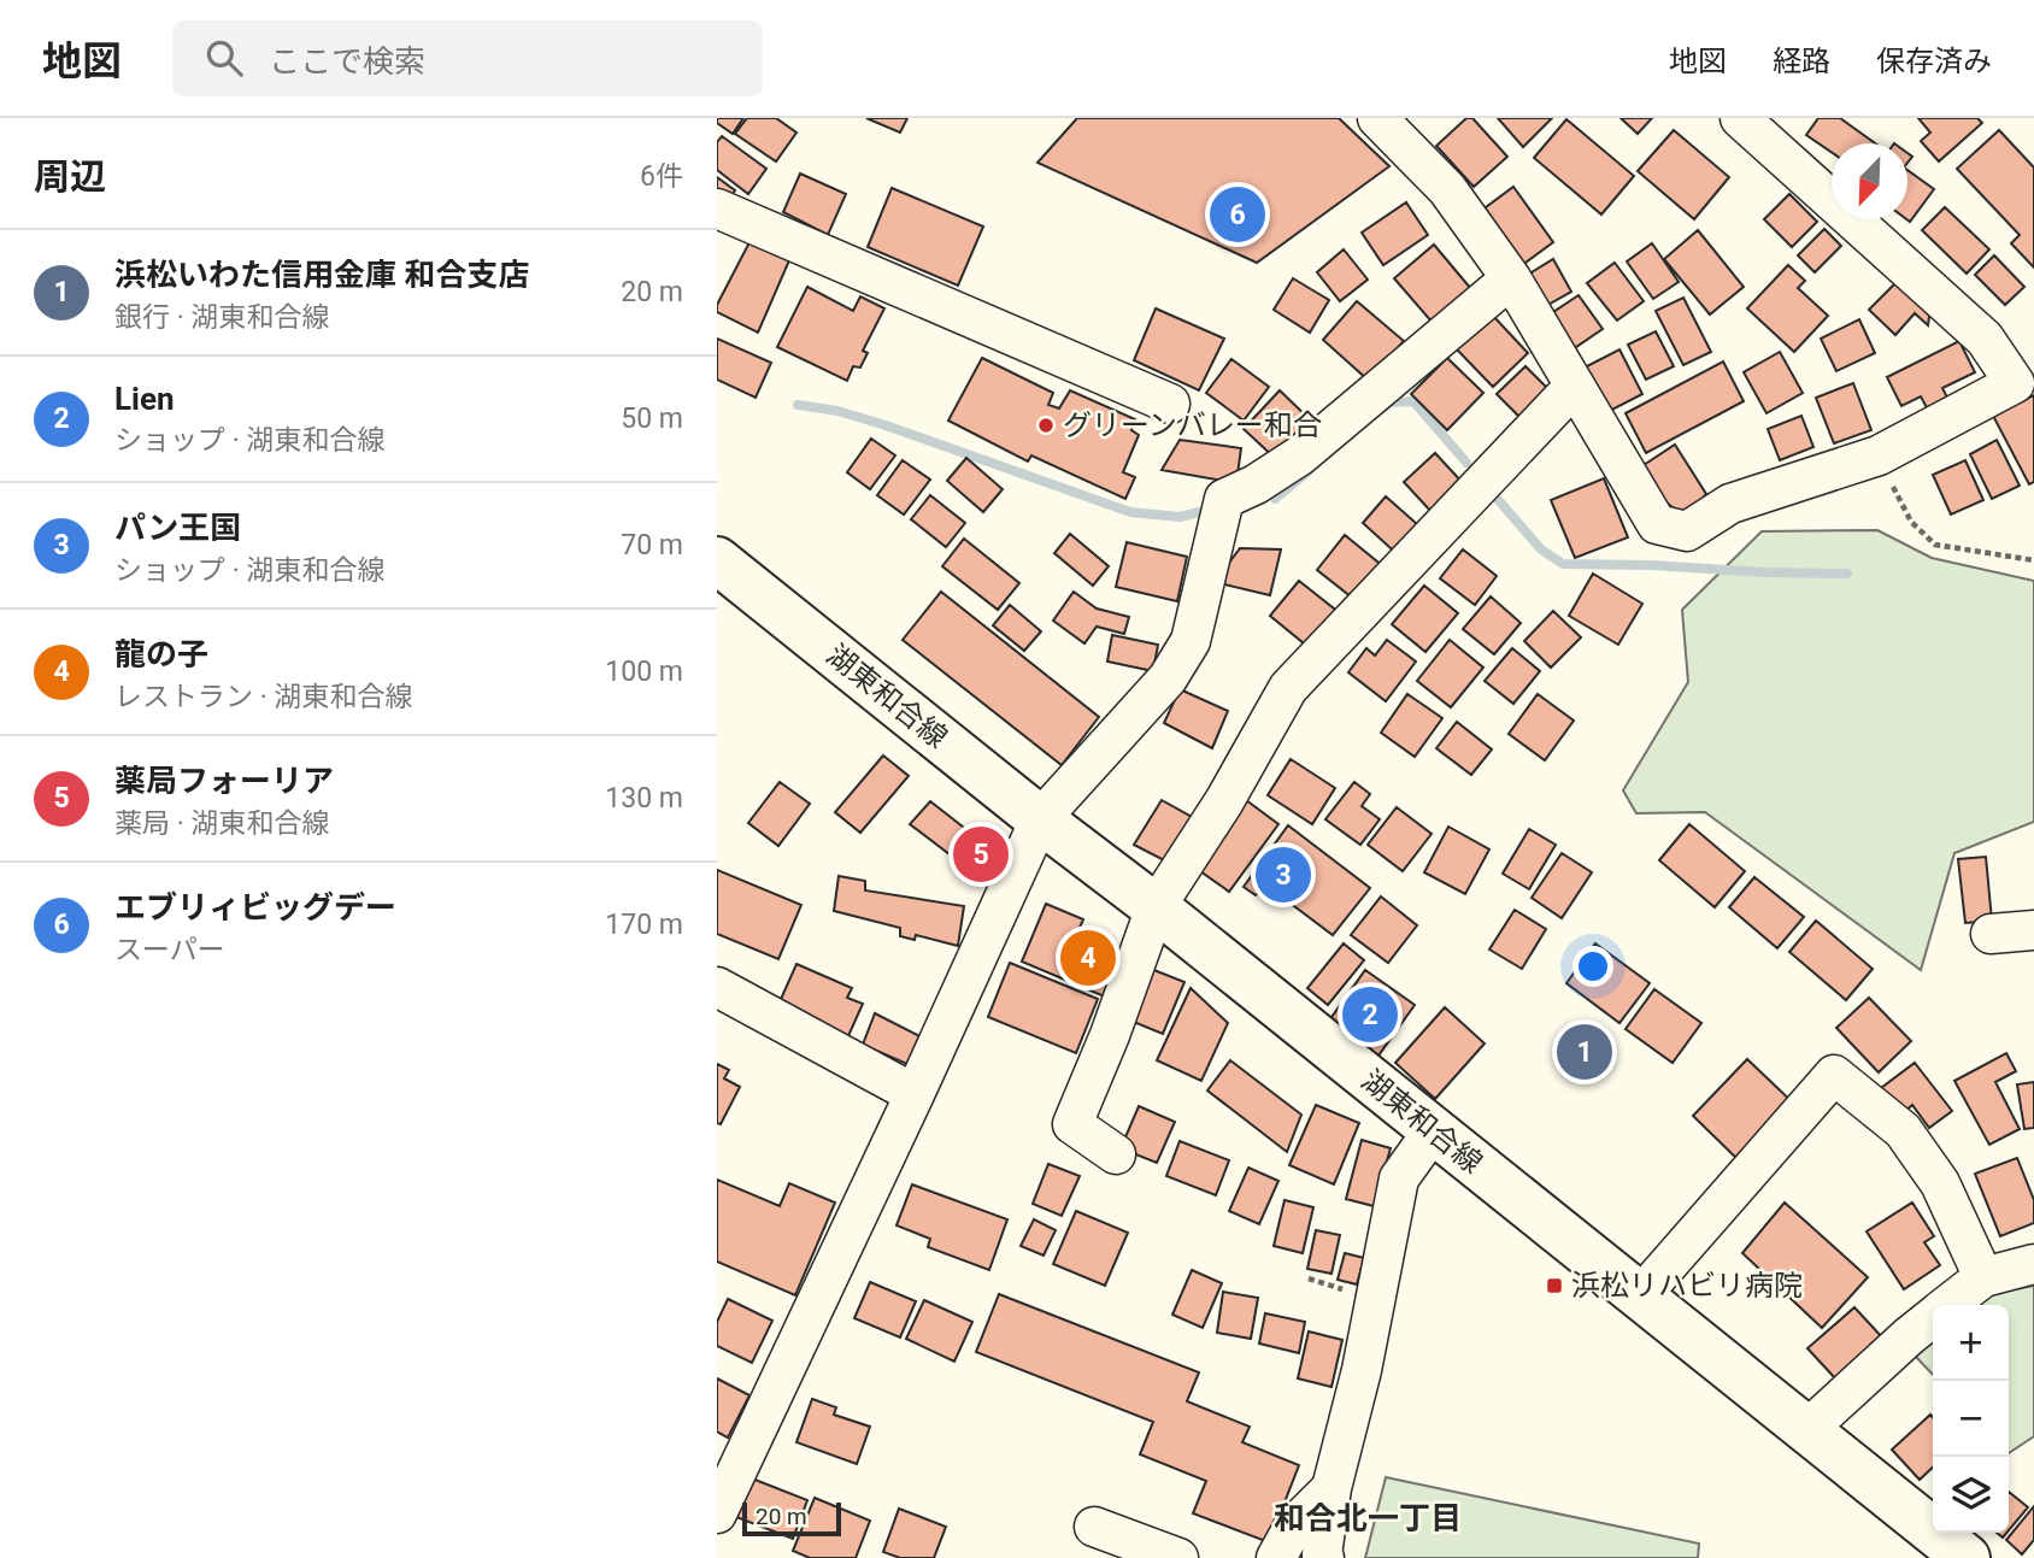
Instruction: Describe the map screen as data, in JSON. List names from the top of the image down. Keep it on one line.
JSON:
{"streets":{"main road":["湖東和合線"]},"districts":["和合北一丁目"],"places":{"other":["グリーンバレー和合"],"transit":["浜松リハビリ病院"]},"scale_bar":"20 m","north":"bottom left","page":{"header":"地図","search":"ここで検索","nav":["地図","経路","保存済み"],"heading":["周辺","6件"],"pins":["6","5","3","4","2","1"],"list":[{"mark":"1","name":"浜松いわた信用金庫 和合支店","note":"銀行 · 湖東和合線","value":"20 m"},{"mark":"2","name":"Lien","note":"ショップ · 湖東和合線","value":"50 m"},{"mark":"3","name":"パン王国","note":"ショップ · 湖東和合線","value":"70 m"},{"mark":"4","name":"龍の子","note":"レストラン · 湖東和合線","value":"100 m"},{"mark":"5","name":"薬局フォーリア","note":"薬局 · 湖東和合線","value":"130 m"},{"mark":"6","name":"エブリィビッグデー","note":"スーパー","value":"170 m"}],"map_buttons":["+","−"],"scale":"20 m"}}
